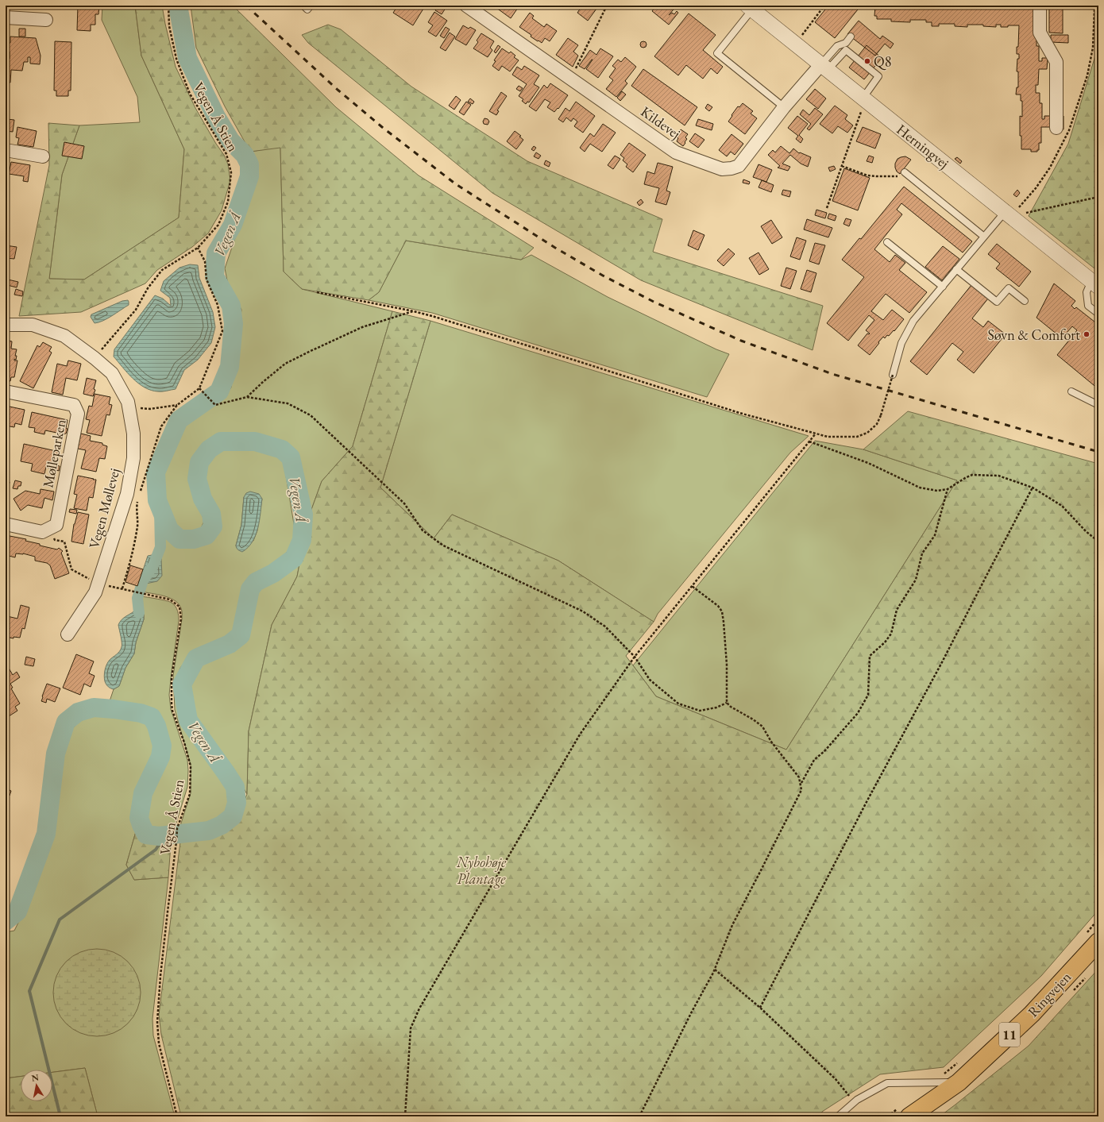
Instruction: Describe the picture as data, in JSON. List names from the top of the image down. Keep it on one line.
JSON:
{"streets":{"main road":["Ringvejen","11"],"street":["Kildevej","Herningvej","Mølleparken","Vegen Møllevej"],"path":["Vegen Å Stien"]},"crossings":[["Vegen Å Stien","Mølleparken"],["Vegen Å Stien","Vegen Møllevej"],["Kildevej","Herningvej"]],"water":["Vegen Å"],"parks":["Nybohøje Plantage"],"places":["Q8","Søvn & Comfort"],"north":"top"}
